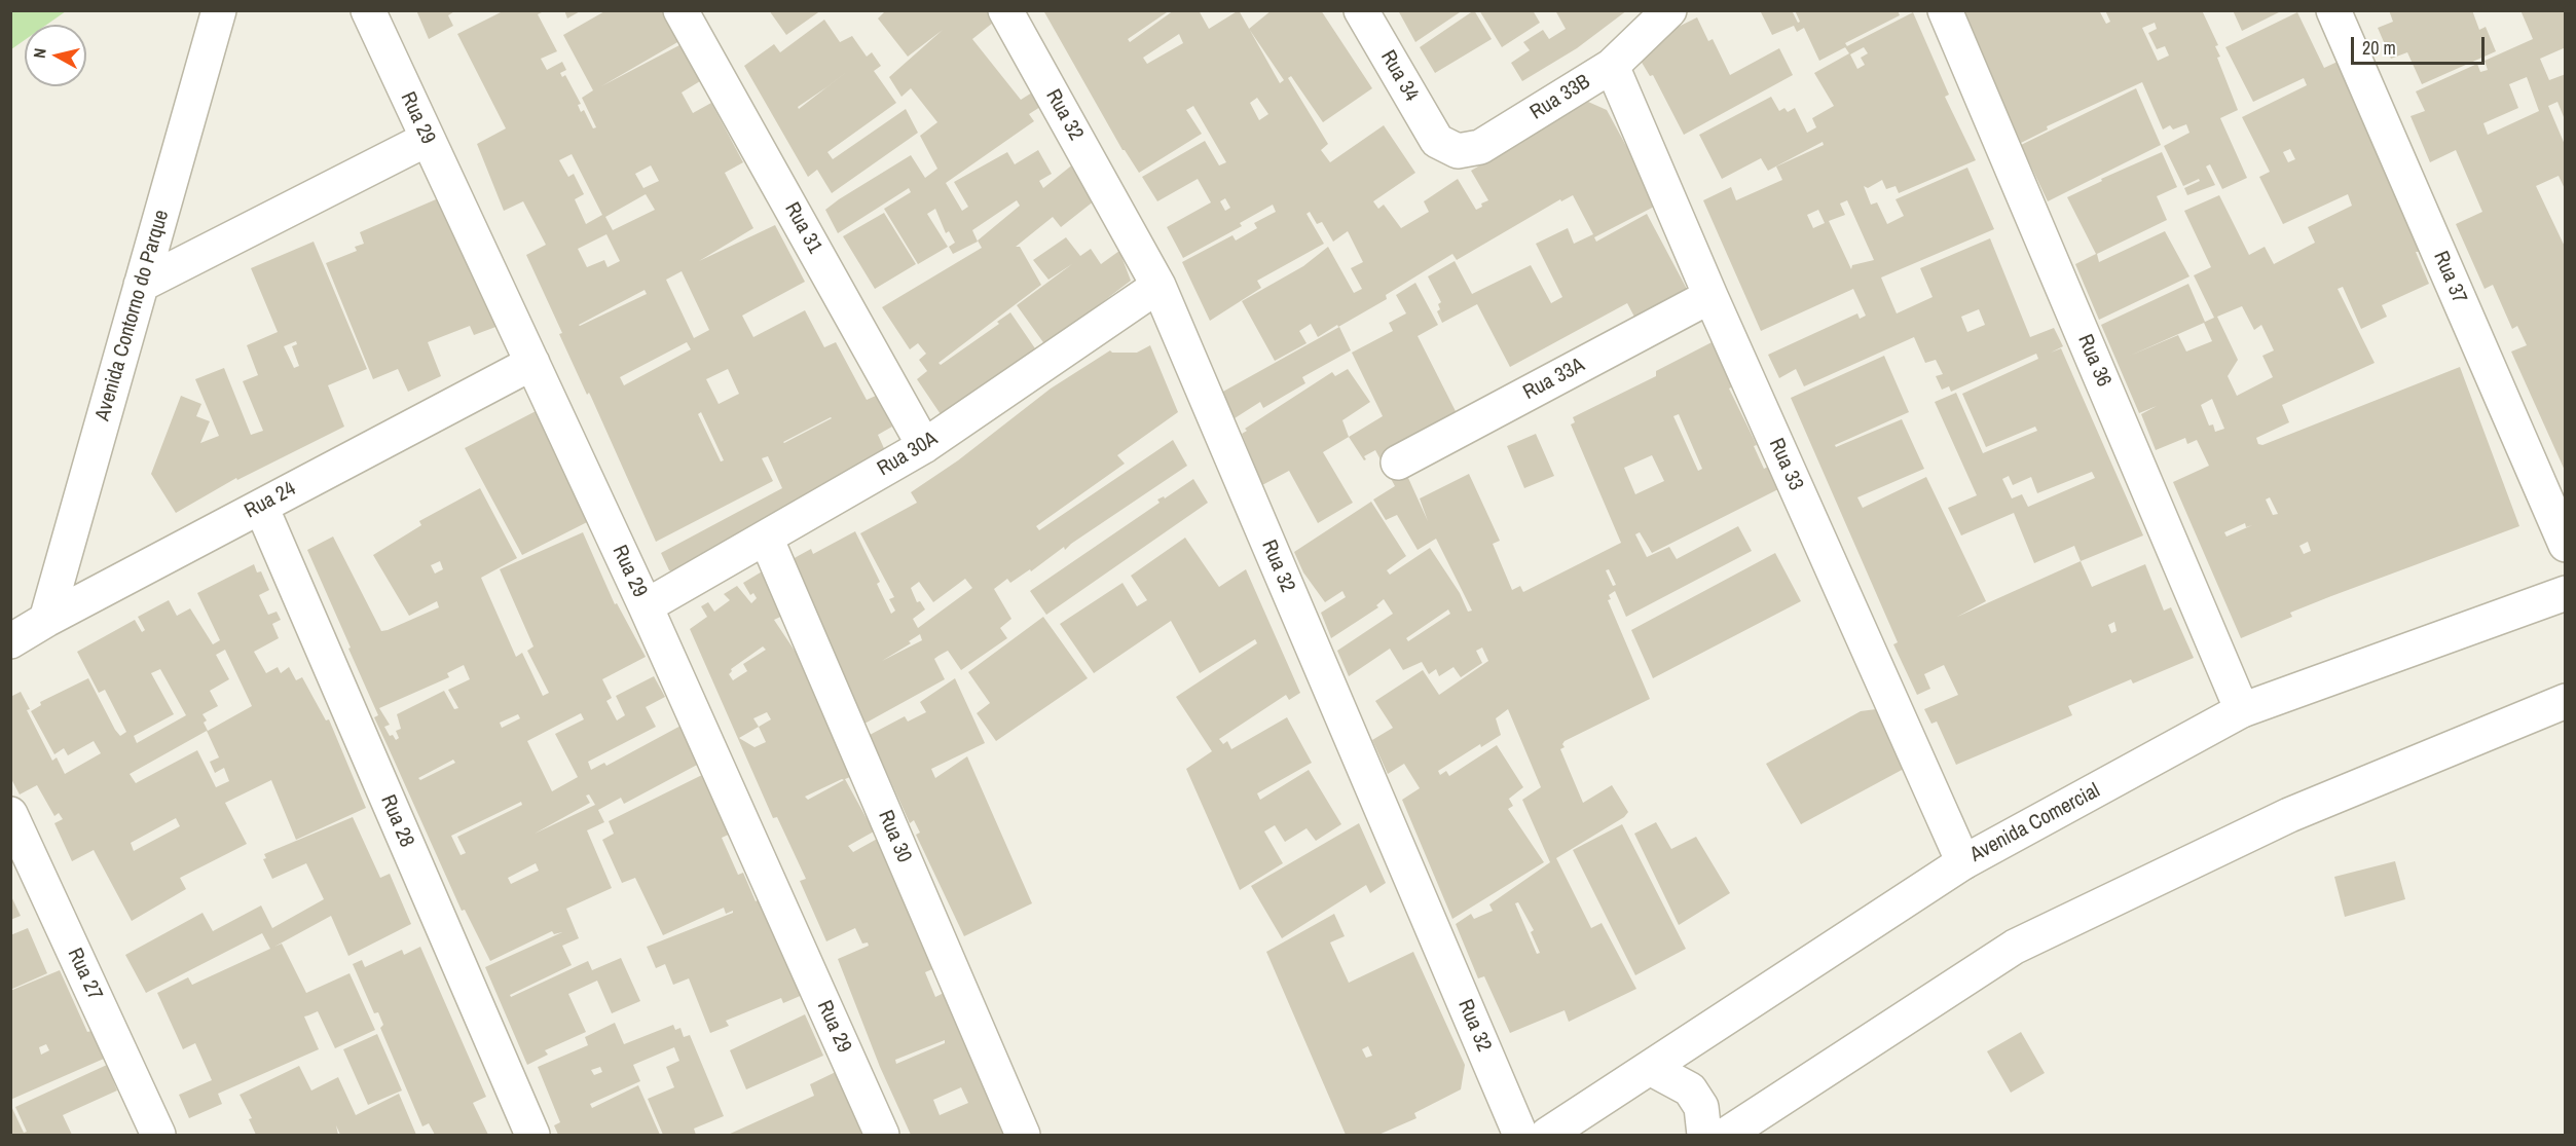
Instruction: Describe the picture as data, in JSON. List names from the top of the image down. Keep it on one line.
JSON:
{"streets":{"street":["Rua 34","Rua 33B","Rua 32","Rua 29","Rua 31","Rua 37","Avenida Contorno do Parque","Rua 36","Rua 33A","Rua 30A","Rua 33","Rua 24","Rua 28","Avenida Comercial","Rua 30","Rua 27"]},"crossings":[["Rua 34","Rua 33B"],["Rua 33B","Rua 33"],["Rua 32","Rua 30A"],["Rua 29","Rua 30A"],["Rua 29","Rua 24"],["Rua 31","Rua 30A"],["Avenida Contorno do Parque","Rua 24"],["Rua 36","Avenida Comercial"],["Rua 33A","Rua 33"],["Rua 30A","Rua 30"],["Rua 33","Avenida Comercial"],["Rua 24","Rua 28"]],"scale_bar":"20 m","north":"left"}
